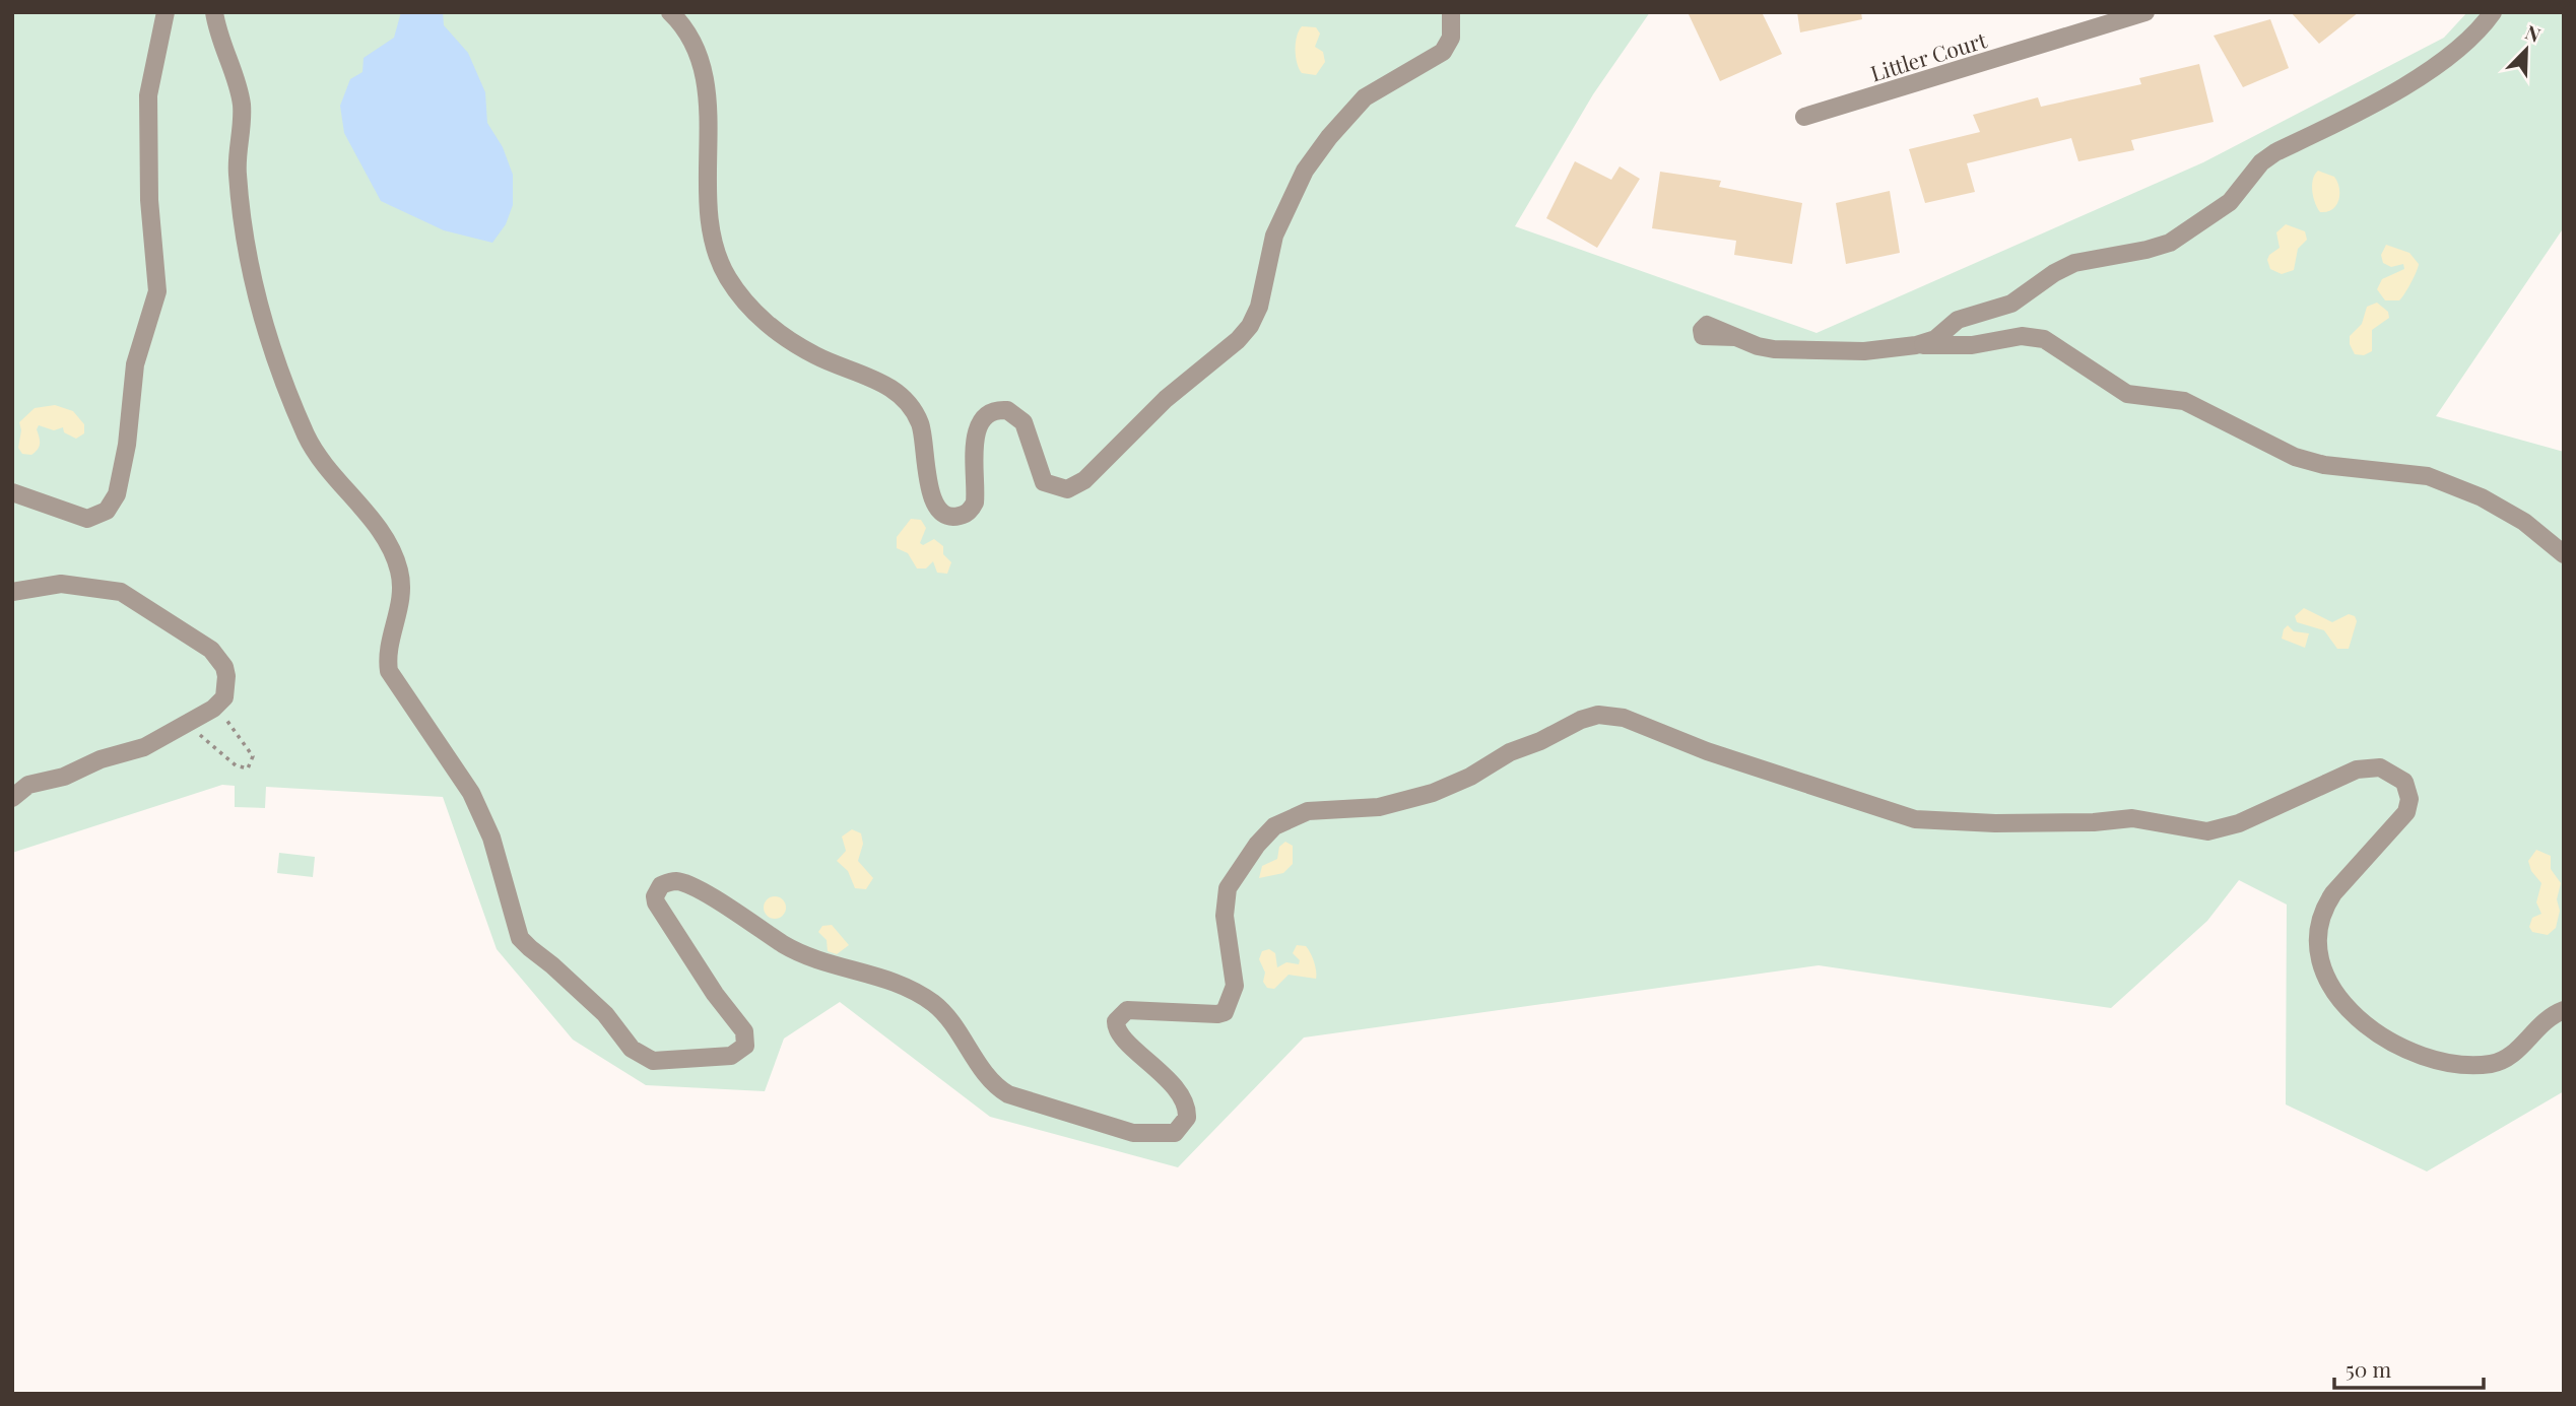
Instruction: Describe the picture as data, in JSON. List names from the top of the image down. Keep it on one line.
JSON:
{"streets":{"street":["Littler Court"]},"scale_bar":"50 m","north":"top right"}
